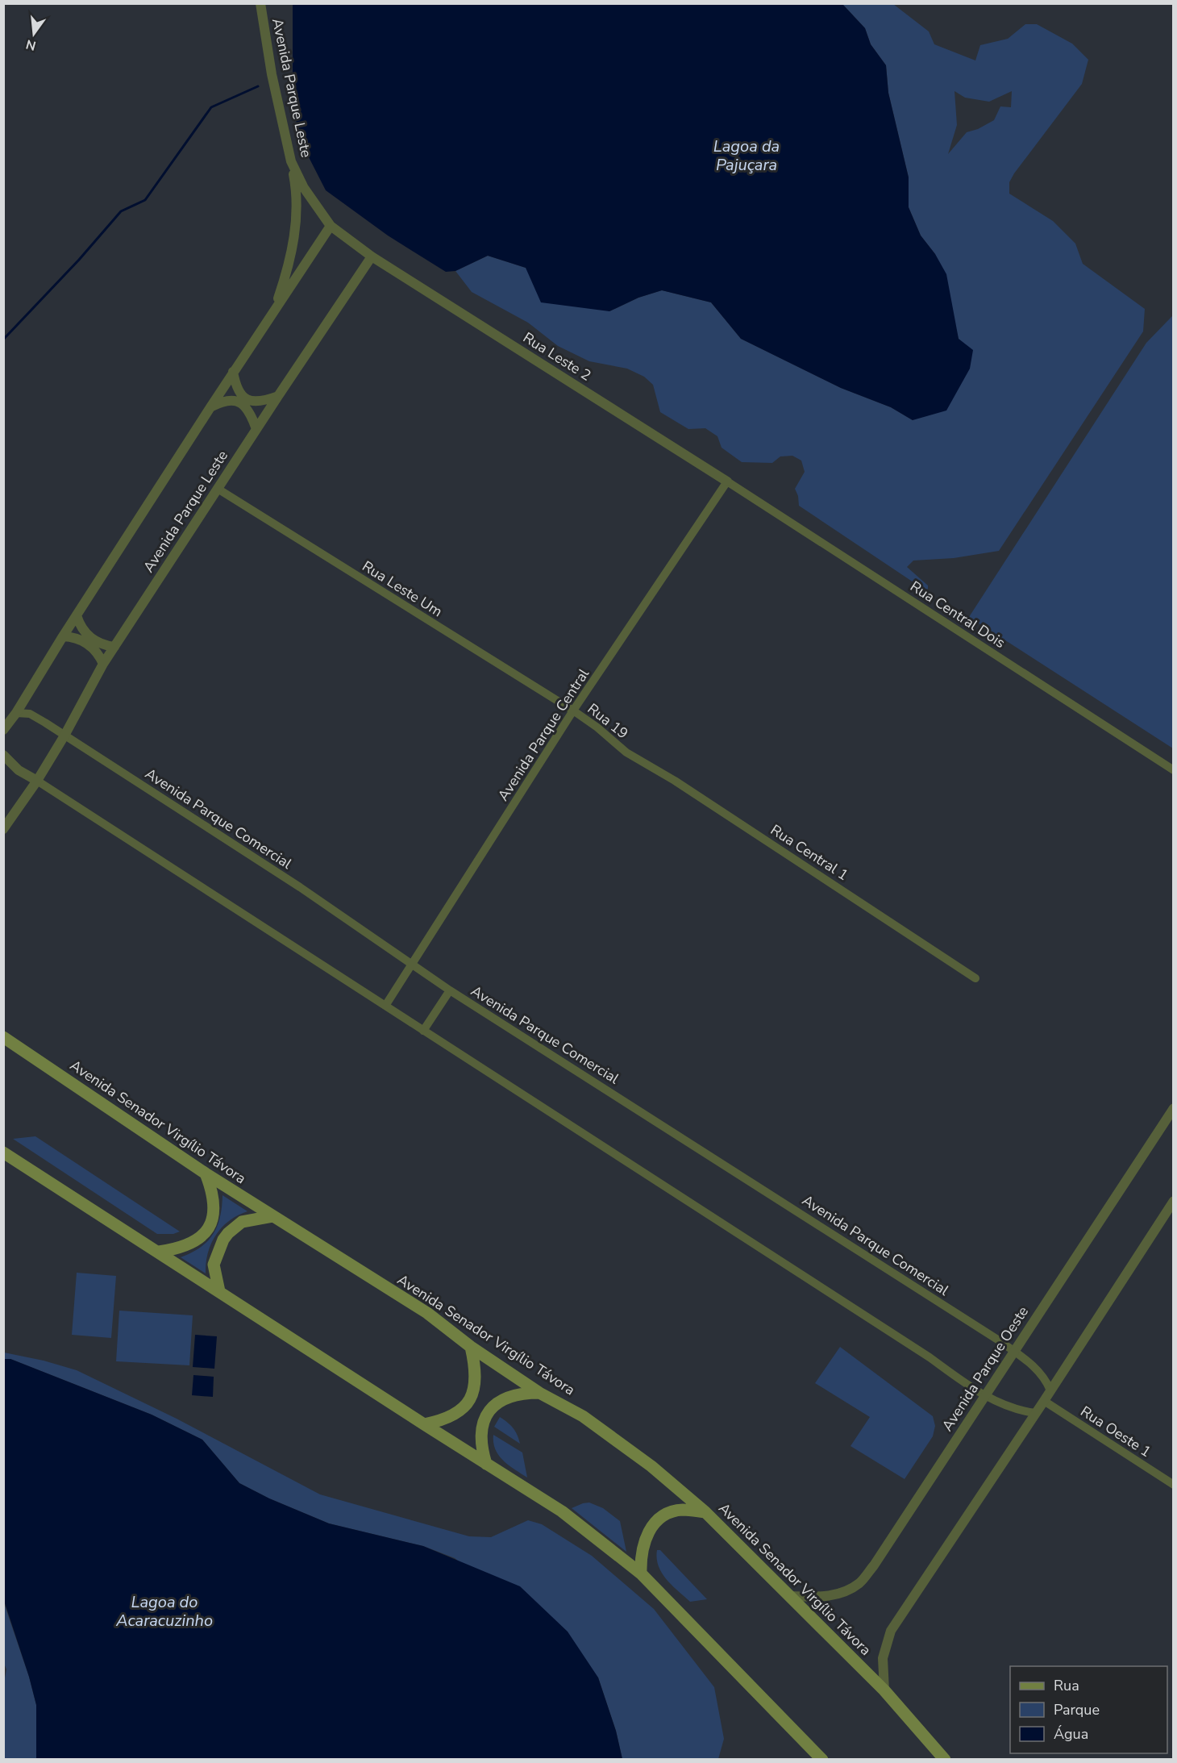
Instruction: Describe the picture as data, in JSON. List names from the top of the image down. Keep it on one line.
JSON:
{"streets":{"main road":["Avenida Senador Virgílio Távora"],"street":["Avenida Parque Leste","Rua Leste 2","Rua Leste Um","Rua Central Dois","Rua 19","Avenida Parque Central","Avenida Parque Comercial","Rua Central 1","Avenida Parque Oeste","Rua Oeste 1"]},"crossings":[["Avenida Parque Leste","Rua Leste 2"],["Avenida Parque Leste","Rua Leste Um"],["Avenida Parque Leste","Avenida Parque Comercial"],["Rua Leste 2","Rua Central Dois"],["Rua Leste 2","Avenida Parque Central"],["Rua Leste Um","Rua 19"],["Rua Leste Um","Avenida Parque Central"],["Rua Central Dois","Avenida Parque Central"],["Rua 19","Avenida Parque Central"],["Rua 19","Rua Central 1"],["Avenida Parque Central","Avenida Parque Comercial"],["Avenida Parque Comercial","Avenida Parque Oeste"],["Avenida Senador Virgílio Távora","Avenida Parque Oeste"]],"water":["Lagoa da Pajuçara","Lagoa do Acaracuzinho"],"legend":["Rua","Parque","Água"],"north":"bottom"}
